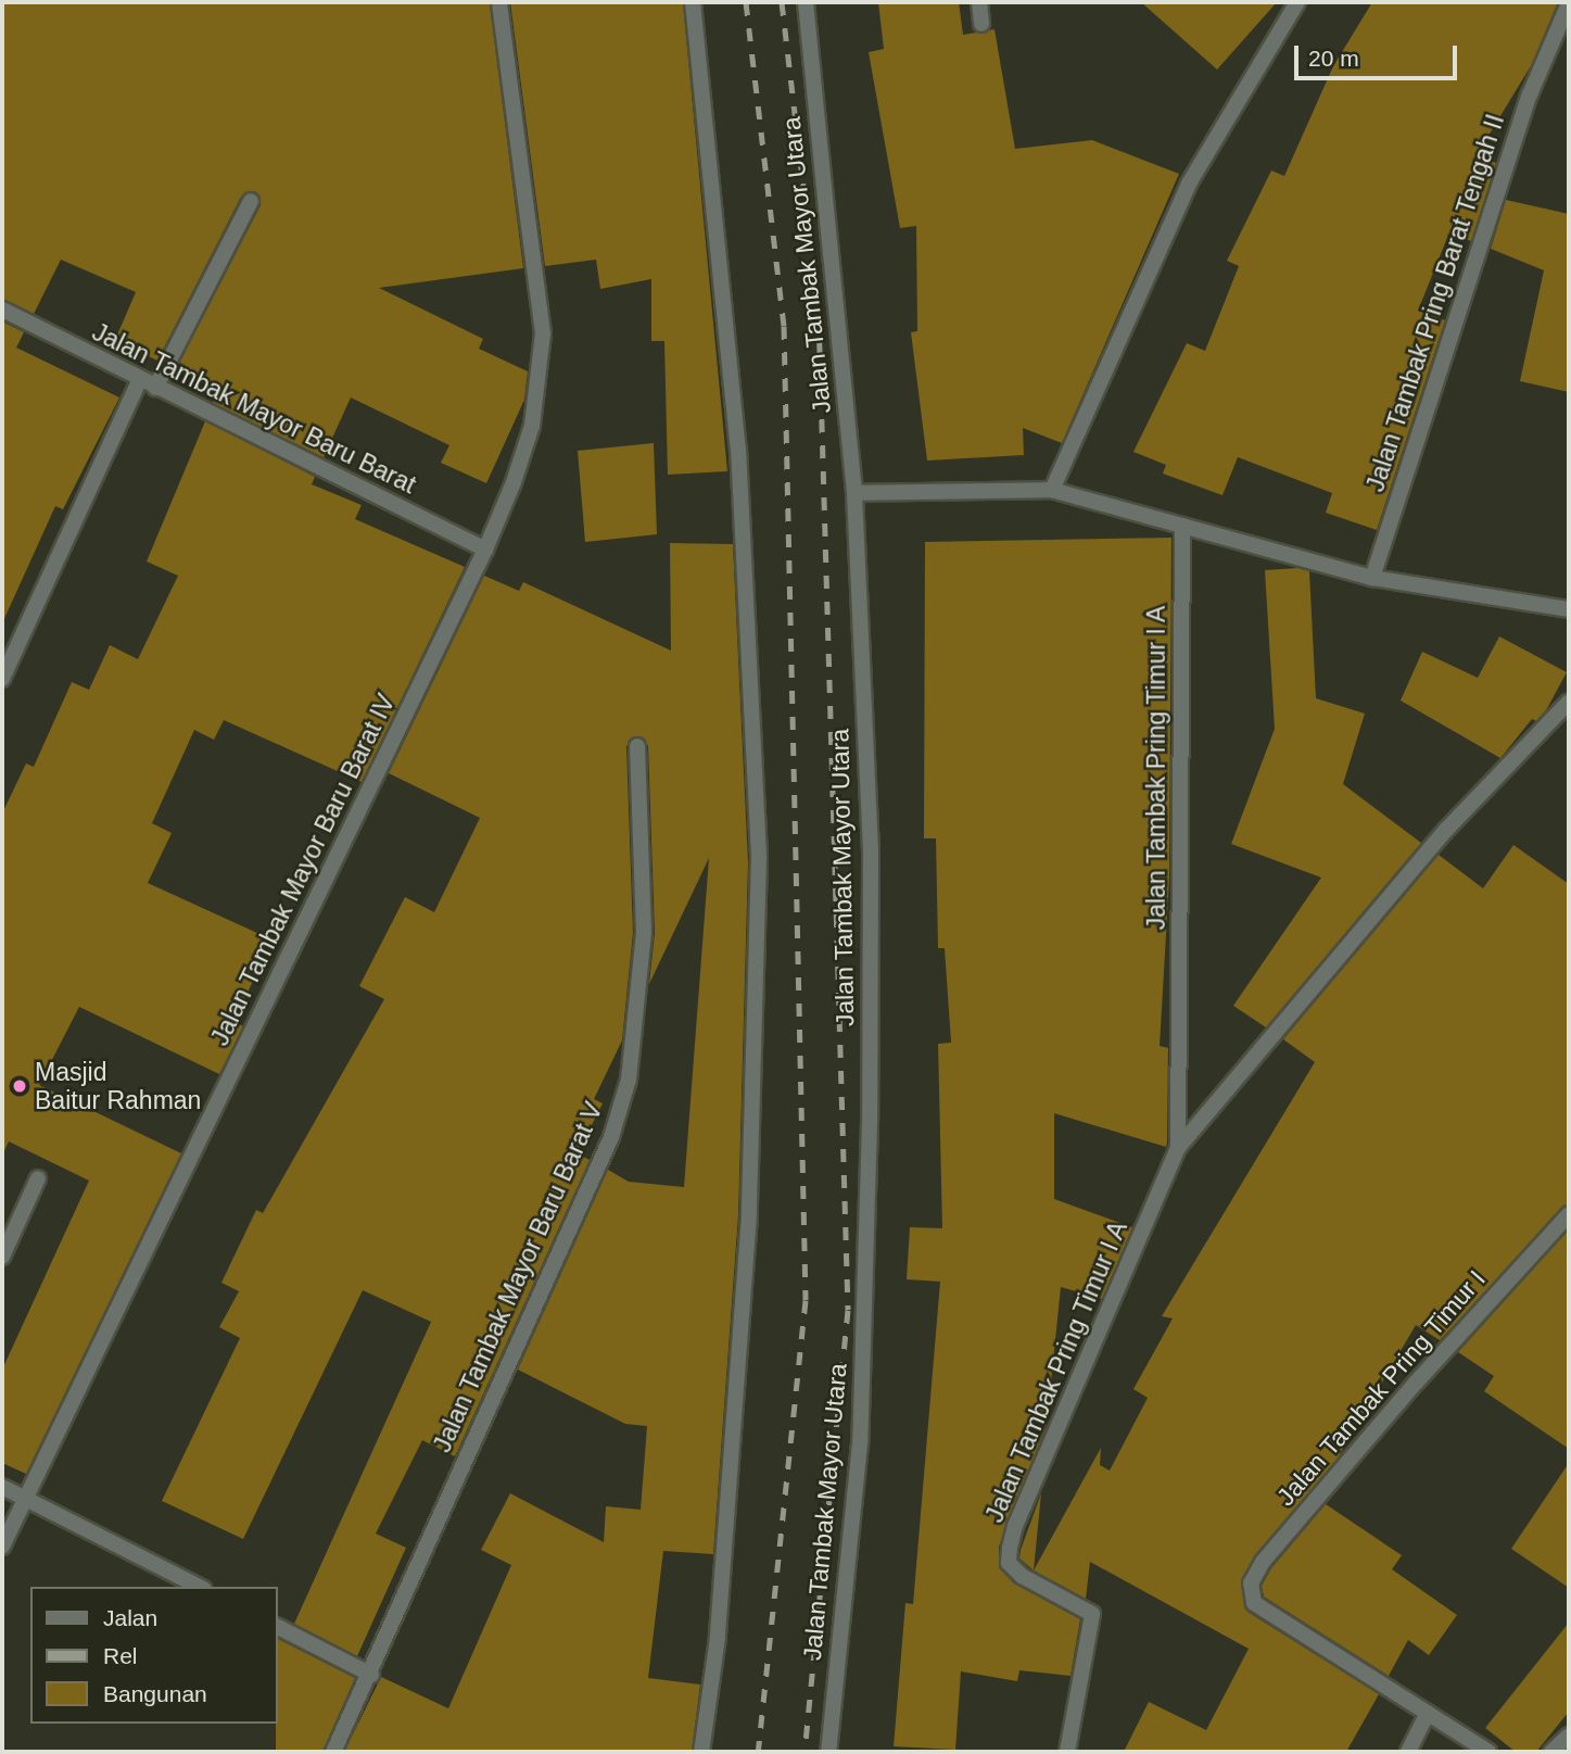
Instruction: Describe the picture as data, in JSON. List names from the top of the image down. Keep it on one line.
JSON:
{"streets":{"street":["Jalan Tambak Mayor Utara","Jalan Tambak Pring Barat Tengah II","Jalan Tambak Mayor Baru Barat","Jalan Tambak Pring Timur I A","Jalan Tambak Mayor Baru Barat IV","Jalan Tambak Mayor Baru Barat V","Jalan Tambak Pring Timur I"]},"crossings":[["Jalan Tambak Mayor Baru Barat","Jalan Tambak Mayor Baru Barat IV"]],"places":["Masjid Baitur Rahman"],"legend":["Jalan","Rel","Bangunan"],"scale_bar":"20 m"}
